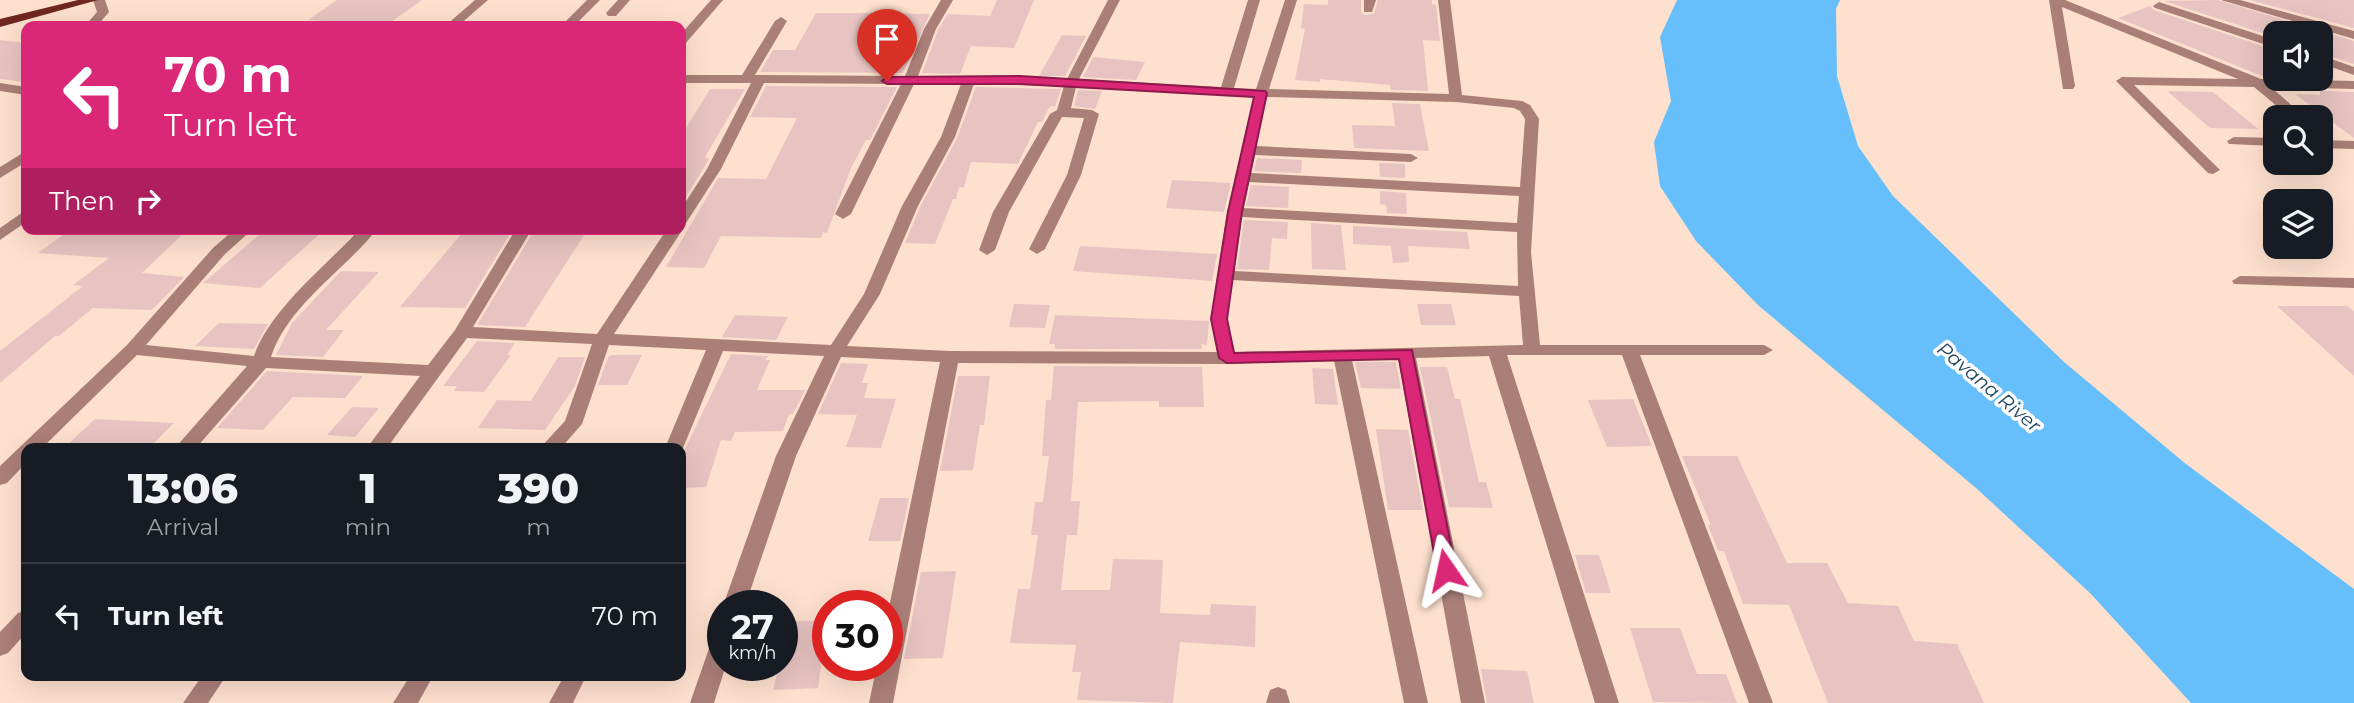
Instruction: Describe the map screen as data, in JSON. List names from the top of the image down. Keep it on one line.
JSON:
{"water":["Pavana River"],"page":{"turn":["70 m","Turn left"],"then":"Then","eta":["13:06","Arrival","1","min","390","m"],"list":[{"name":"Turn left","value":"70 m"}],"speed":"27 km/h","limit":"30"}}
